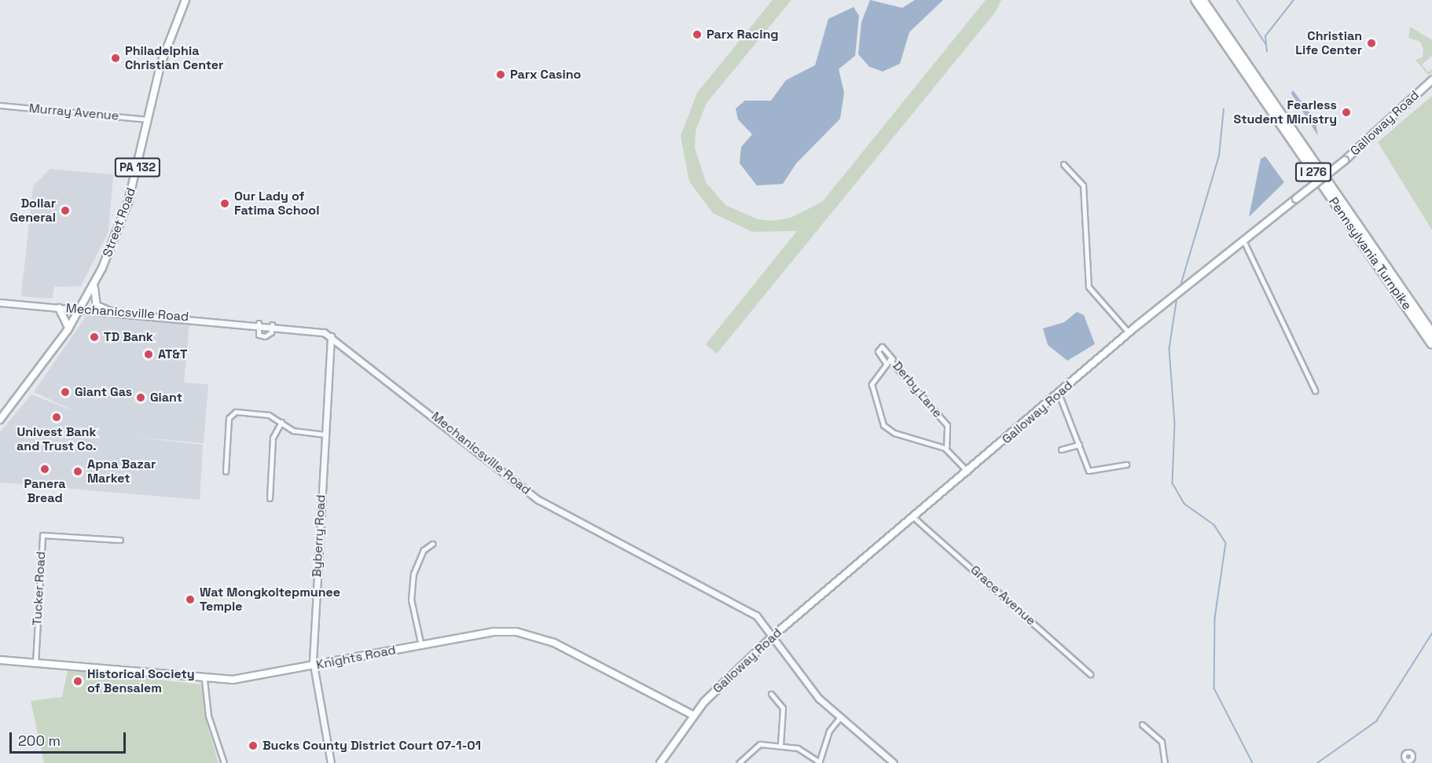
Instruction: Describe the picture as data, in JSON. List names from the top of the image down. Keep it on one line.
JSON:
{"streets":{"highway":["I 276","Pennsylvania Turnpike"],"main road":["Galloway Road","PA 132","Street Road","Knights Road"],"street":["Murray Avenue","Mechanicsville Road","Derby Lane","Byberry Road","Tucker Road","Grace Avenue"]},"crossings":[["Murray Avenue","Street Road"],["Galloway Road","Mechanicsville Road"],["Galloway Road","Derby Lane"],["Galloway Road","Grace Avenue"],["Galloway Road","Knights Road"],["Street Road","Mechanicsville Road"],["Mechanicsville Road","Byberry Road"],["Byberry Road","Knights Road"],["Tucker Road","Knights Road"]],"places":["Parx Racing","Christian Life Center","Philadelphia Christian Center","Parx Casino","Fearless Student Ministry","Our Lady of Fatima School","Dollar General","TD Bank","AT&T","Giant Gas","Giant","Univest Bank and Trust Co.","Panera Bread","Apna Bazar Market","Wat Mongkoltepmunee Temple","Historical Society of Bensalem","Bucks County District Court 07-1-01"],"scale_bar":"200 m"}
